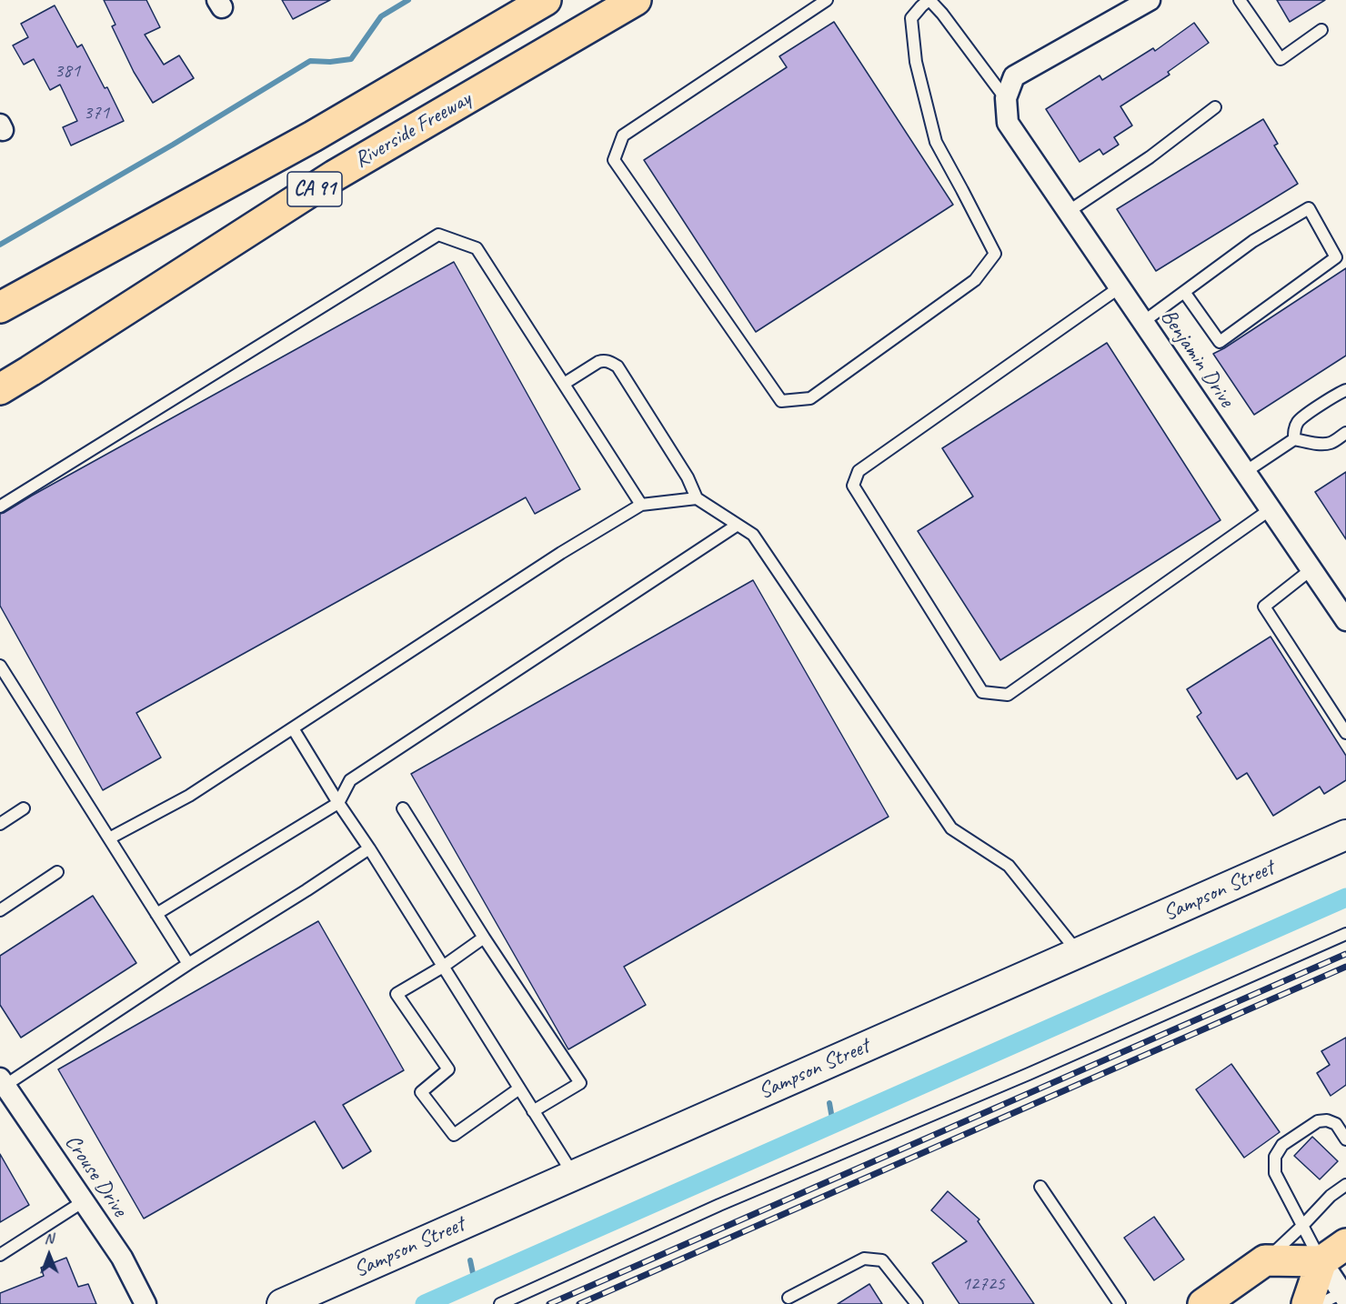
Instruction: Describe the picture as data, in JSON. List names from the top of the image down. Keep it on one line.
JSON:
{"streets":{"main road":["Riverside Freeway","CA 91"],"street":["Benjamin Drive","Sampson Street","Crouse Drive"]},"house_numbers":["381","371","12725"],"north":"top"}
